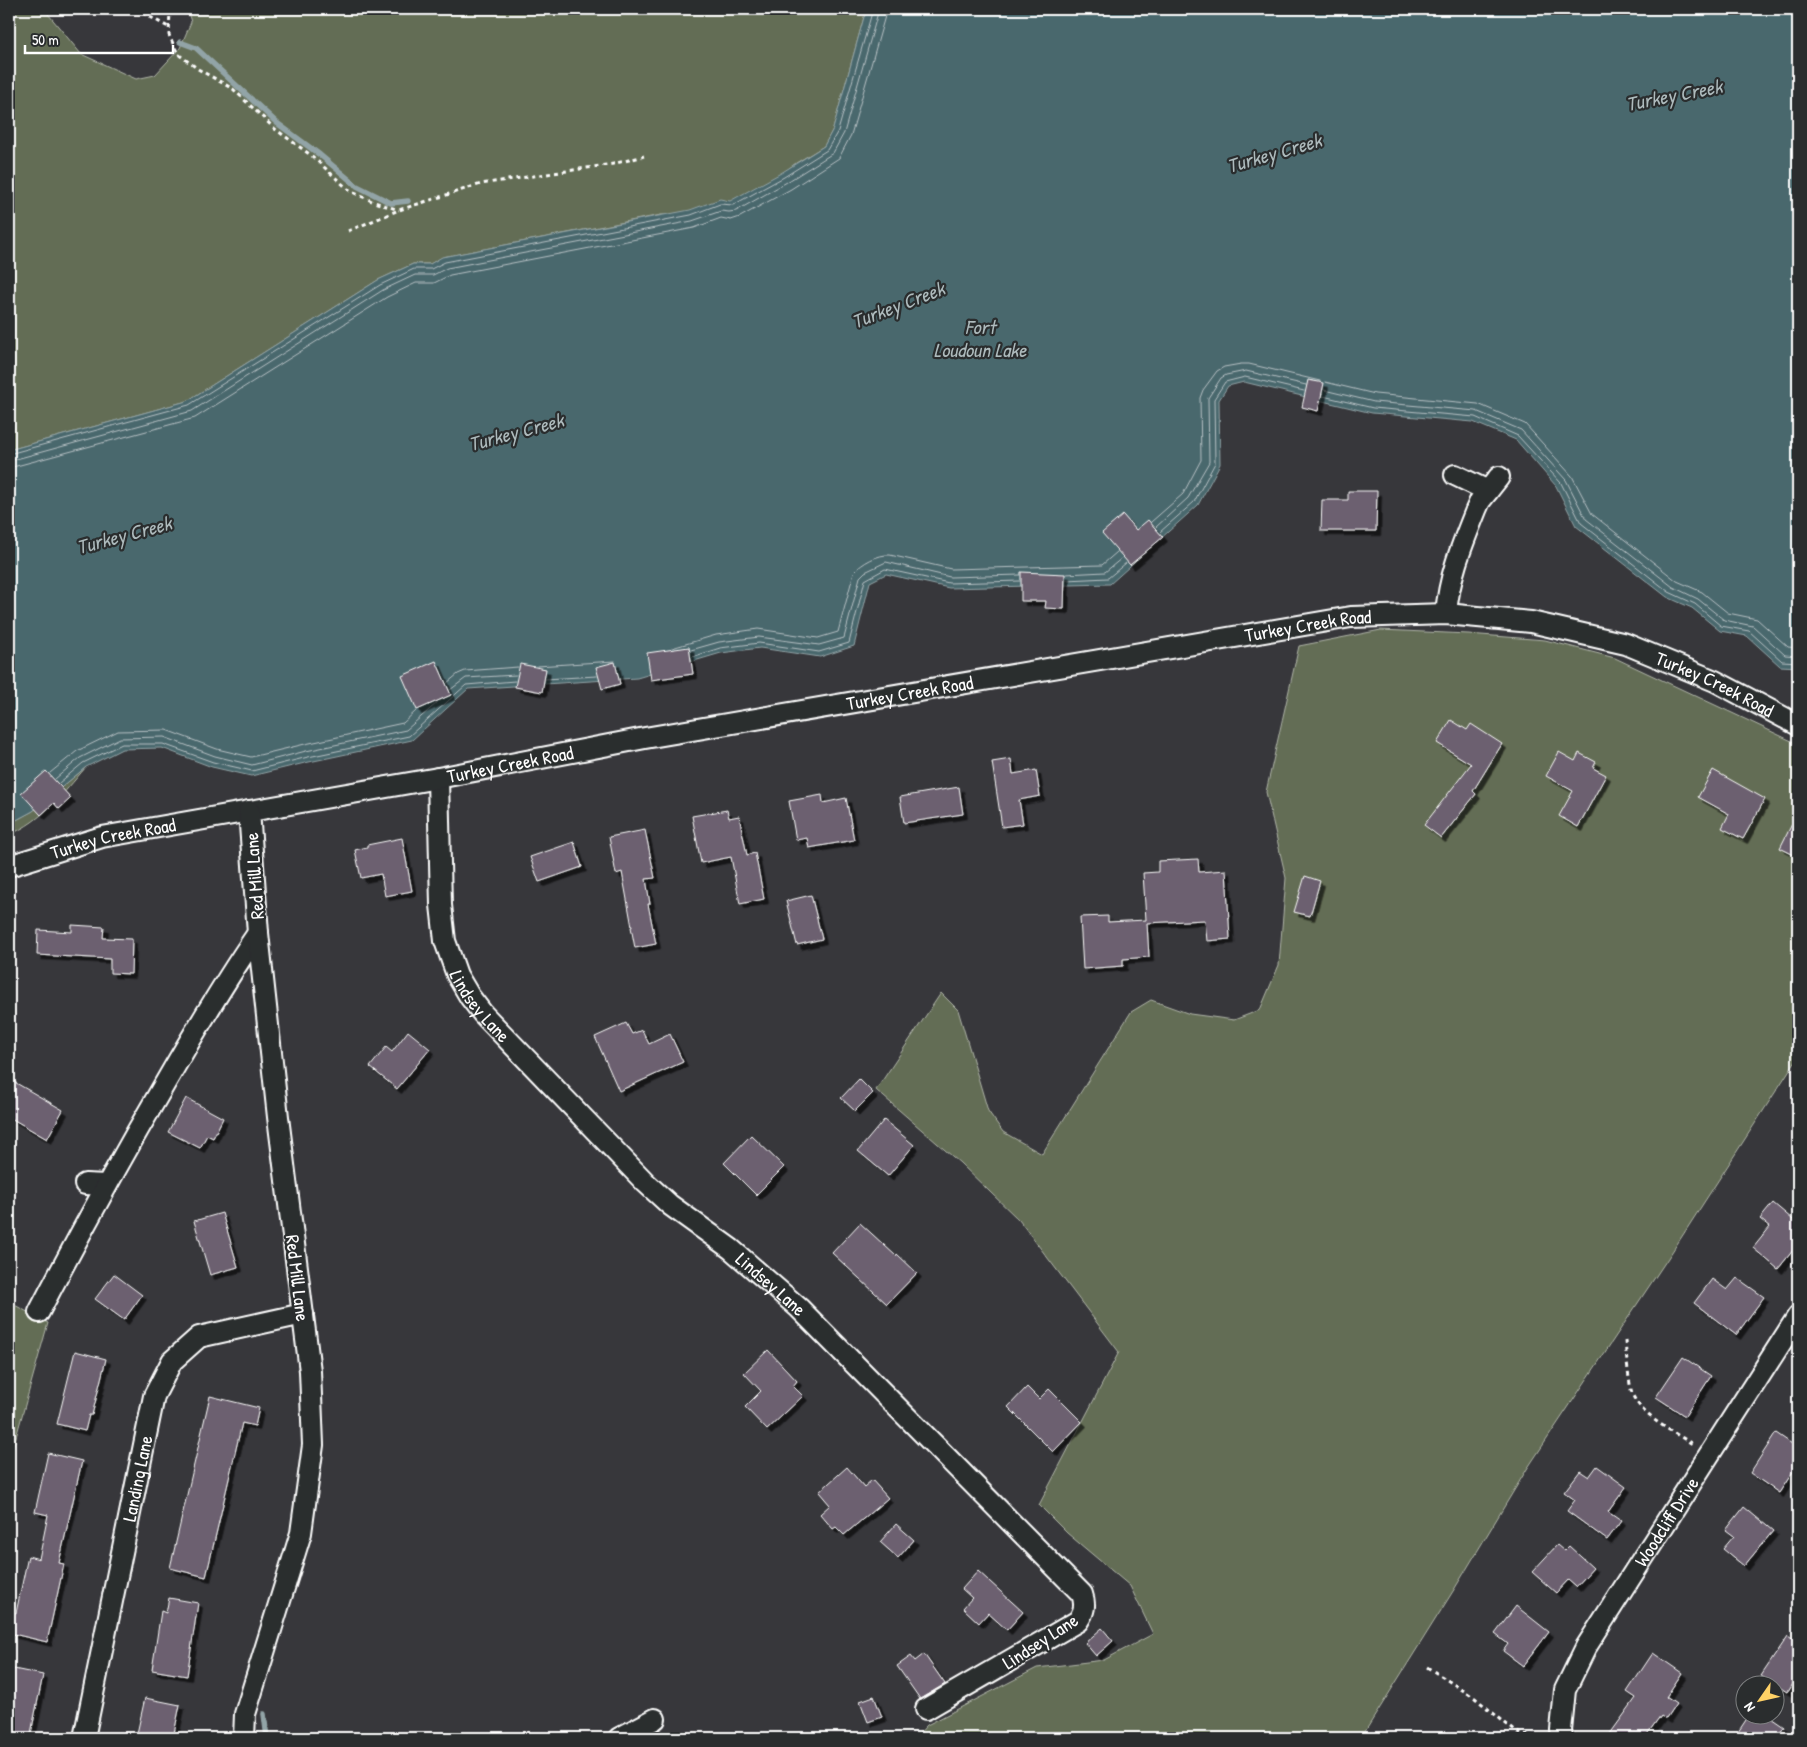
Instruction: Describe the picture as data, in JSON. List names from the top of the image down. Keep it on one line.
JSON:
{"streets":{"street":["Turkey Creek Road","Red Mill Lane","Lindsey Lane","Landing Lane","Woodcliff Drive"]},"crossings":[["Turkey Creek Road","Red Mill Lane"],["Turkey Creek Road","Lindsey Lane"],["Red Mill Lane","Landing Lane"]],"water":["Turkey Creek","Fort Loudoun Lake"],"scale_bar":"50 m","north":"bottom left"}
